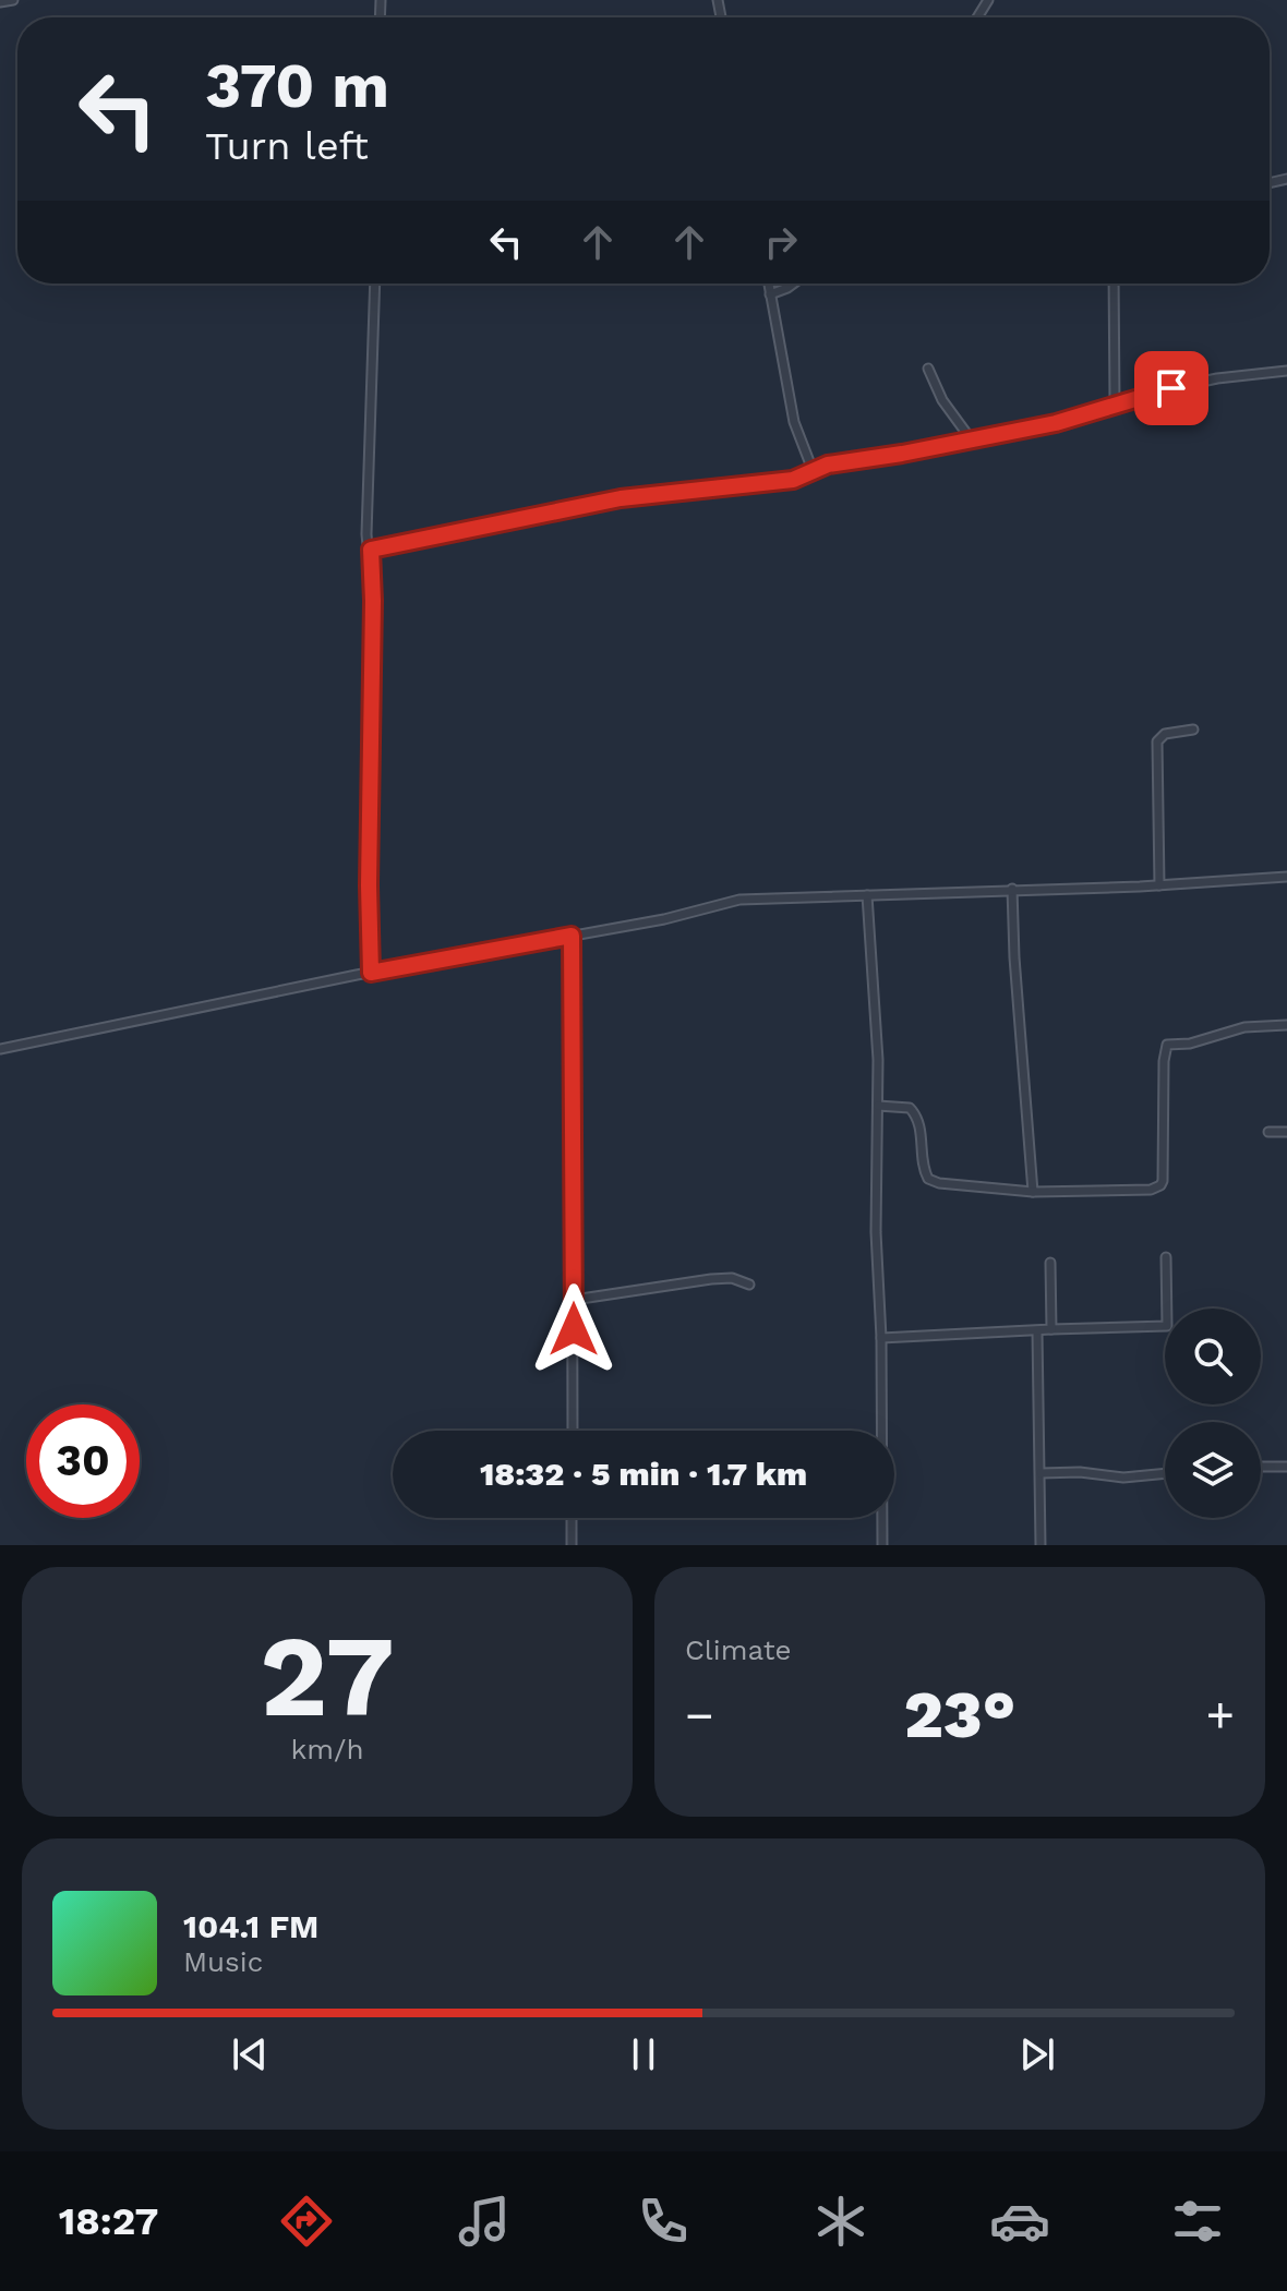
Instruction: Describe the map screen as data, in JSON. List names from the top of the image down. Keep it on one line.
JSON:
{"page":{"turn":["370 m","Turn left"],"limit":"30","trip":"18:32 · 5 min · 1.7 km","tile":[["27","km/h"],"Climate"],"heat":["−","23°","+"],"song":["104.1 FM","Music"],"tabs":"18:27"}}
